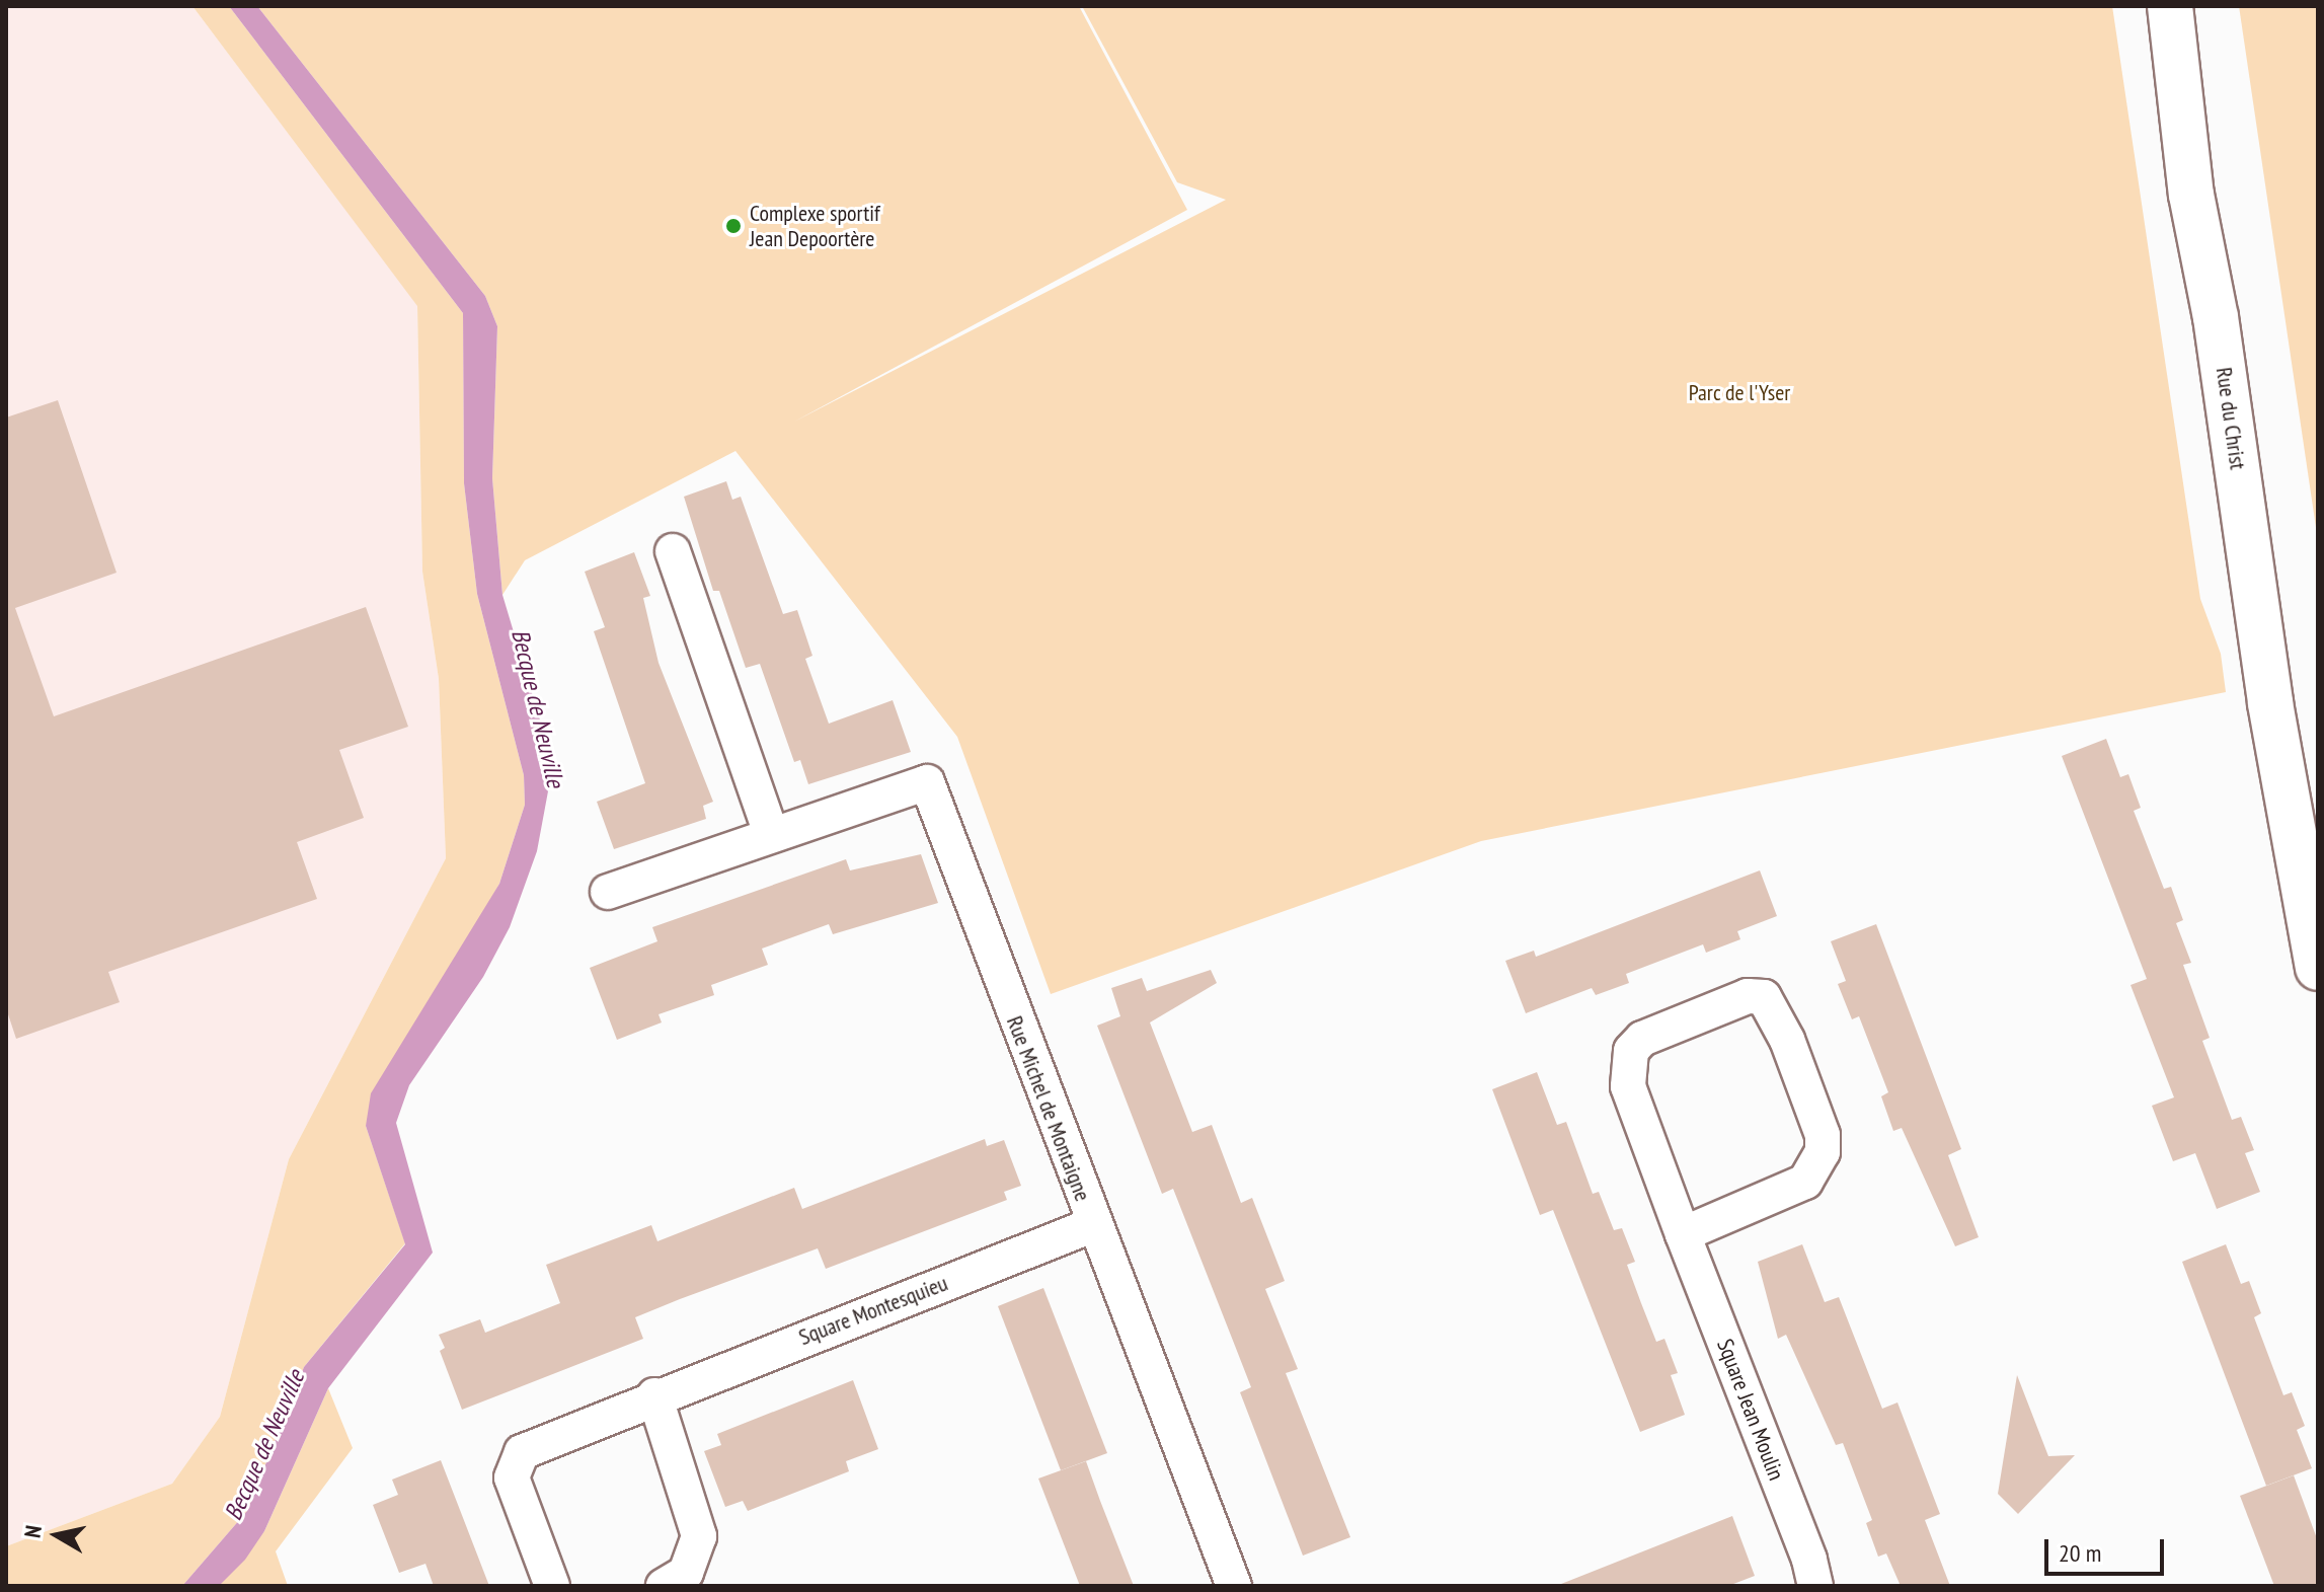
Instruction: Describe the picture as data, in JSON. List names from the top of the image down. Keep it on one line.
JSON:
{"streets":{"street":["Rue du Christ","Rue Michel de Montaigne","Square Montesquieu","Square Jean Moulin"]},"crossings":[["Rue Michel de Montaigne","Square Montesquieu"]],"water":["Becque de Neuville"],"parks":["Parc de l'Yser"],"places":["Complexe sportif Jean Depoortère"],"scale_bar":"20 m","north":"left"}
